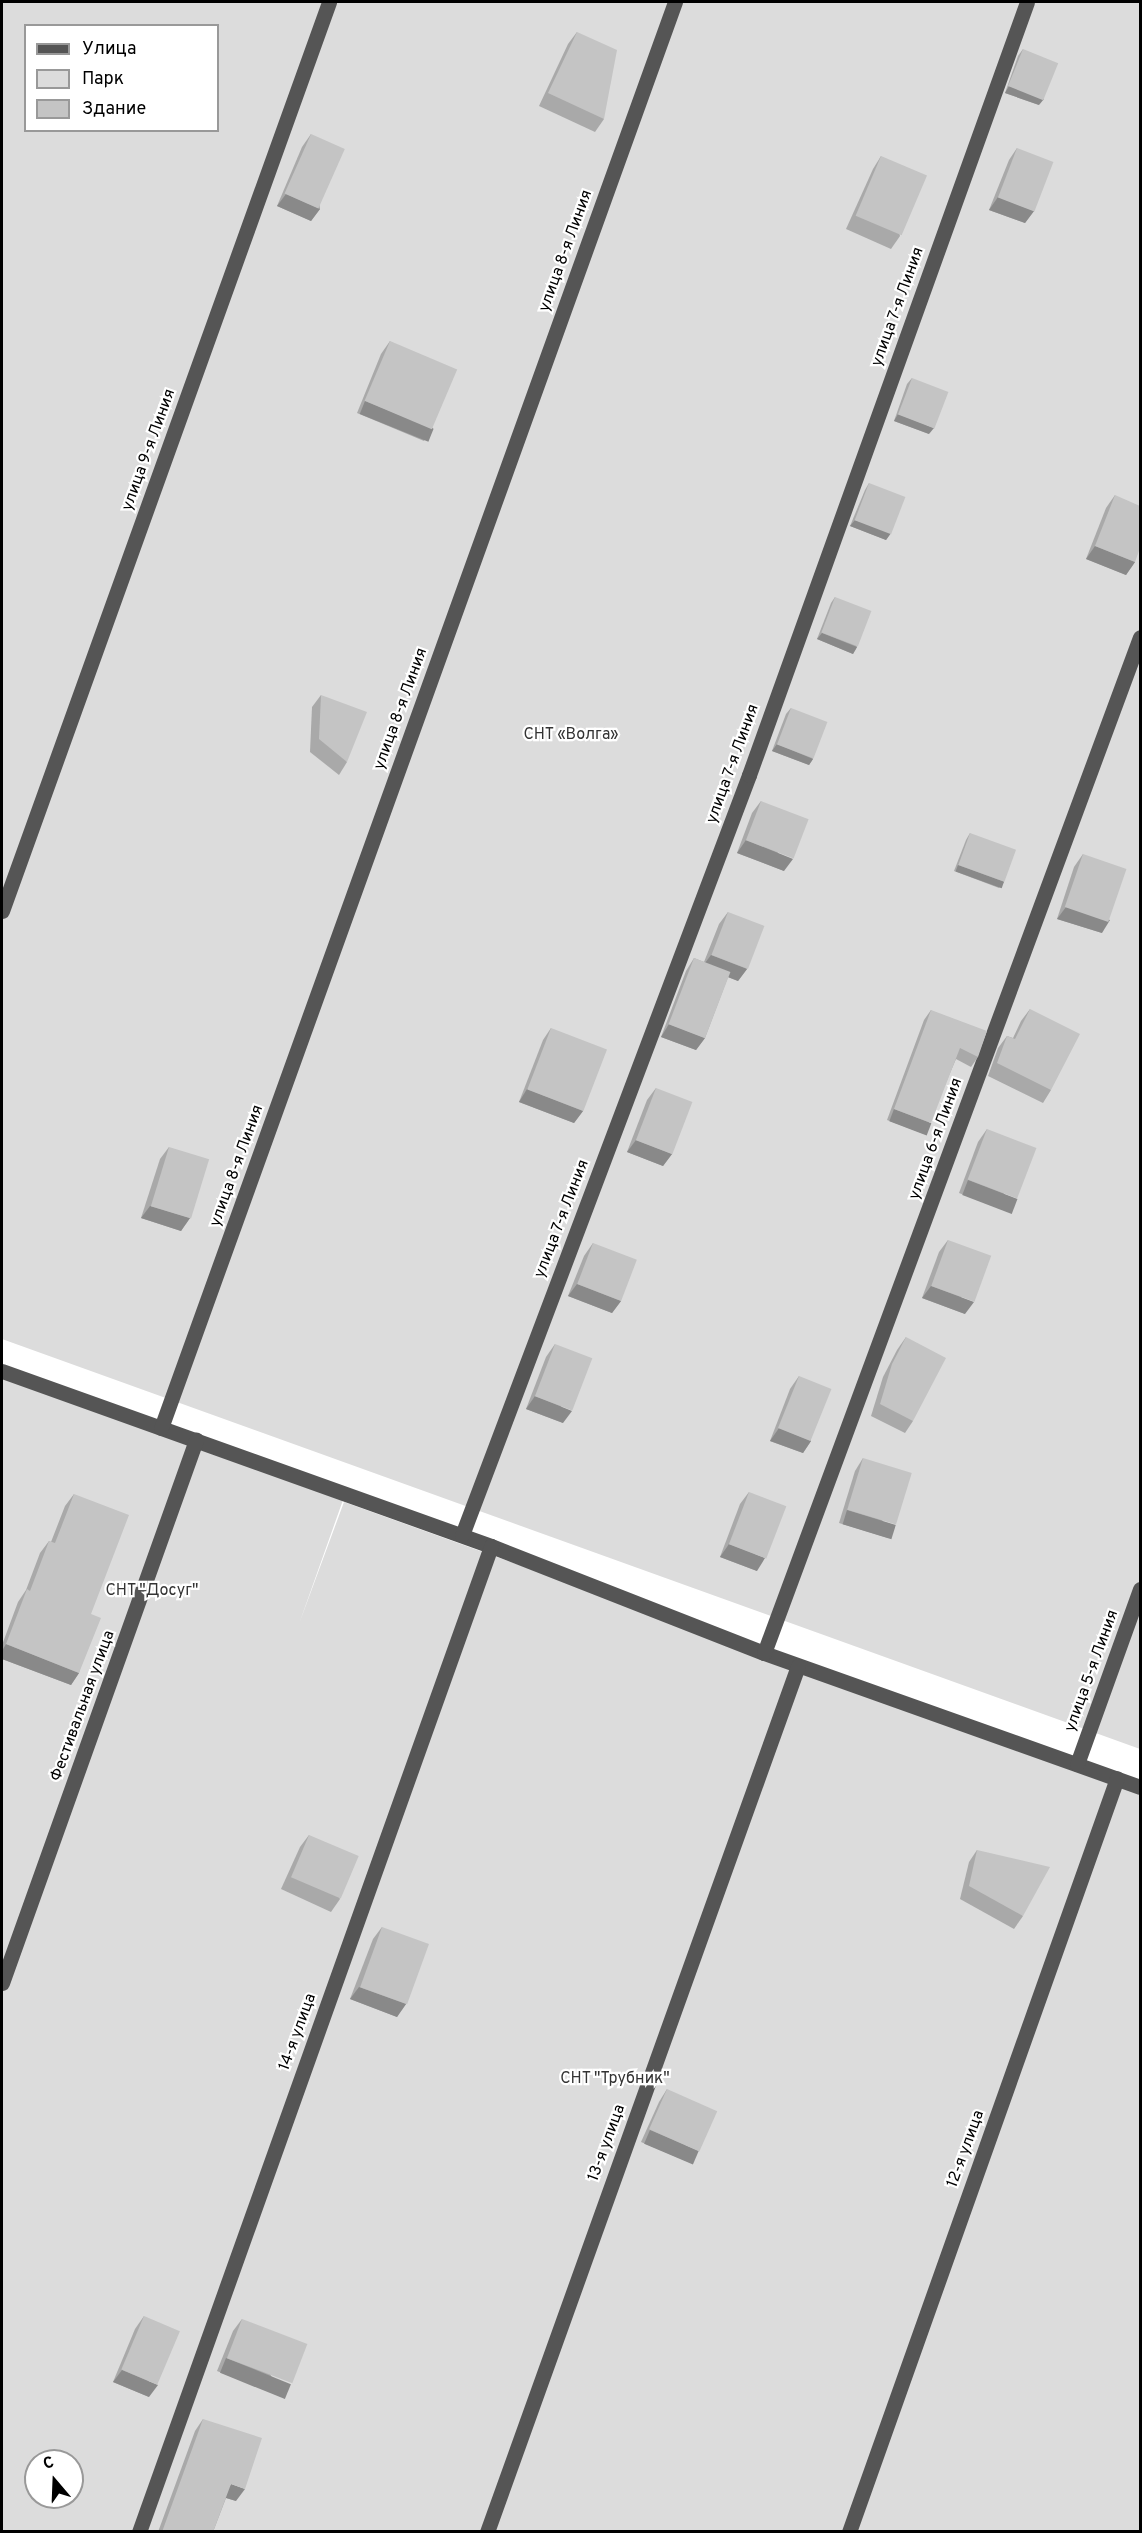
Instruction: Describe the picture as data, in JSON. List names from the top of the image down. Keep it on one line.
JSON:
{"streets":{"street":["улица 8-я Линия","улица 7-я Линия","улица 9-я Линия","улица 6-я Линия","улица 5-я Линия","Фестивальная улица","14-я улица","13-я улица","12-я улица"]},"parks":["СНТ «Волга»","СНТ \"Досуг\"","СНТ \"Трубник\""],"legend":["Улица","Парк","Здание"],"north":"top"}
